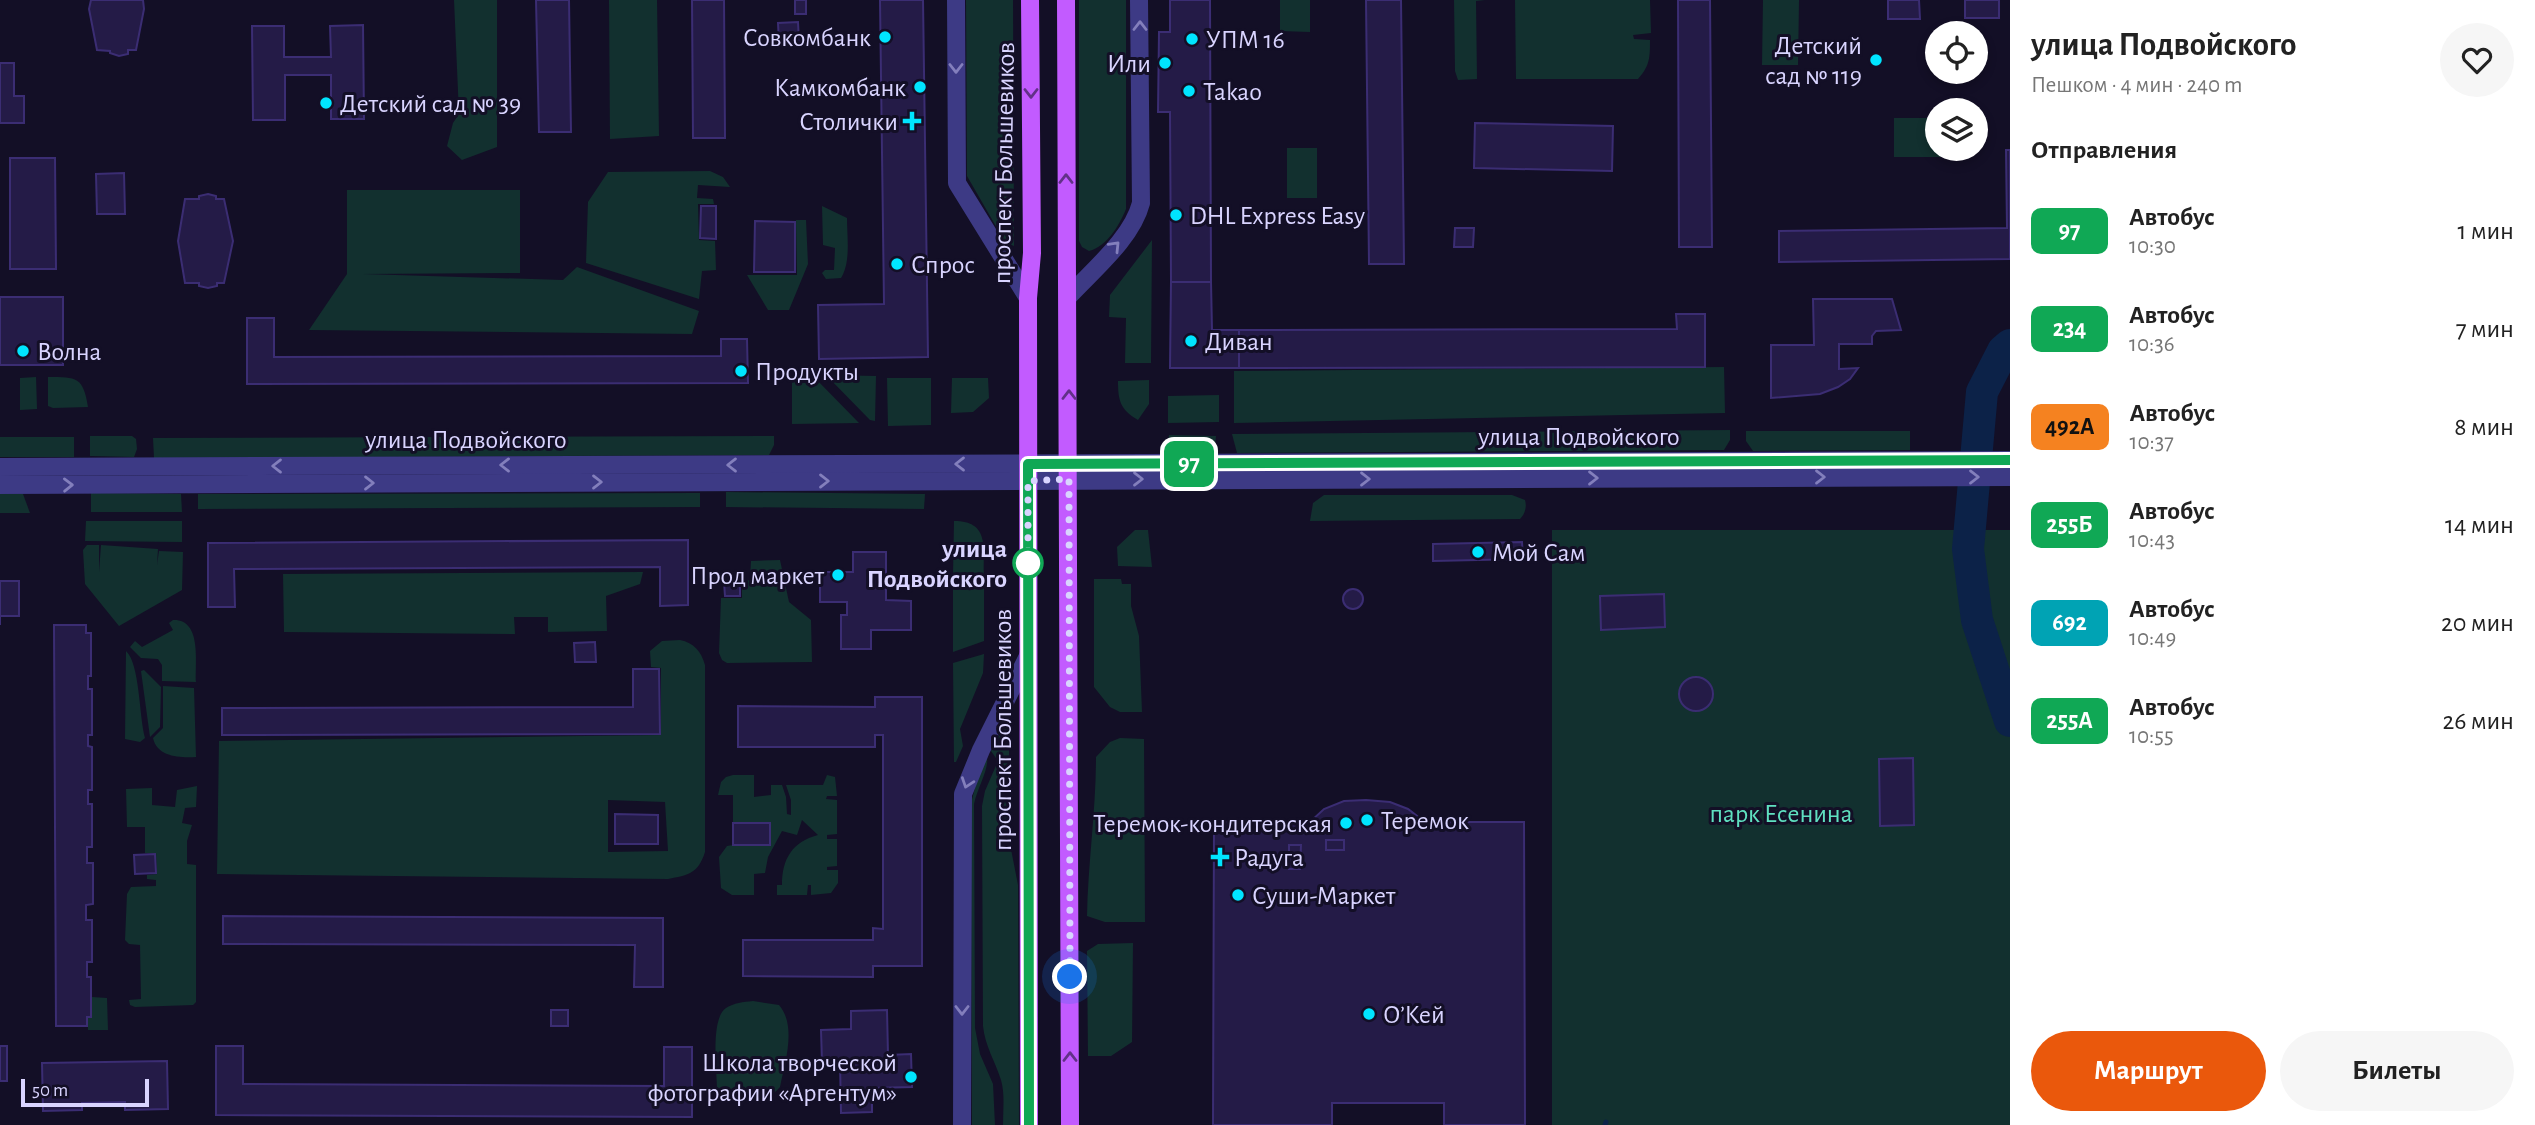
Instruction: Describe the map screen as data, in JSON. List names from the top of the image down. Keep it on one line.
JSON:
{"streets":{"main road":["проспект Большевиков"],"street":["улица Подвойского"]},"crossings":[["проспект Большевиков","улица Подвойского"]],"parks":["парк Есенина"],"places":{"other":["Совкомбанк","УПМ 16","Детский сад № 119","Или","Камкомбанк","Takao","Детский сад № 39","DHL Express Easy","Спрос","Диван","Волна","Продукты","Мой Сам","улица Подвойского","Прод маркет","Теремок","Теремок-кондитерская","Суши-Маркет","О’Кей","Школа творческой фотографии «Аргентум»"],"health":["Столички","Радуга"]},"lines":["bus line 97"],"scale_bar":"50 m","page":{"on_map":"97","heading":[["улица Подвойского","Пешком · 4 мин · 240 m"],"Отправления"],"list":[{"mark":"97","name":"Автобус","note":"10:30","value":"1 мин"},{"mark":"234","name":"Автобус","note":"10:36","value":"7 мин"},{"mark":"492А","name":"Автобус","note":"10:37","value":"8 мин"},{"mark":"255Б","name":"Автобус","note":"10:43","value":"14 мин"},{"mark":"692","name":"Автобус","note":"10:49","value":"20 мин"},{"mark":"255А","name":"Автобус","note":"10:55","value":"26 мин"}],"buttons":["Маршрут","Билеты"],"scale":"50 m"}}
